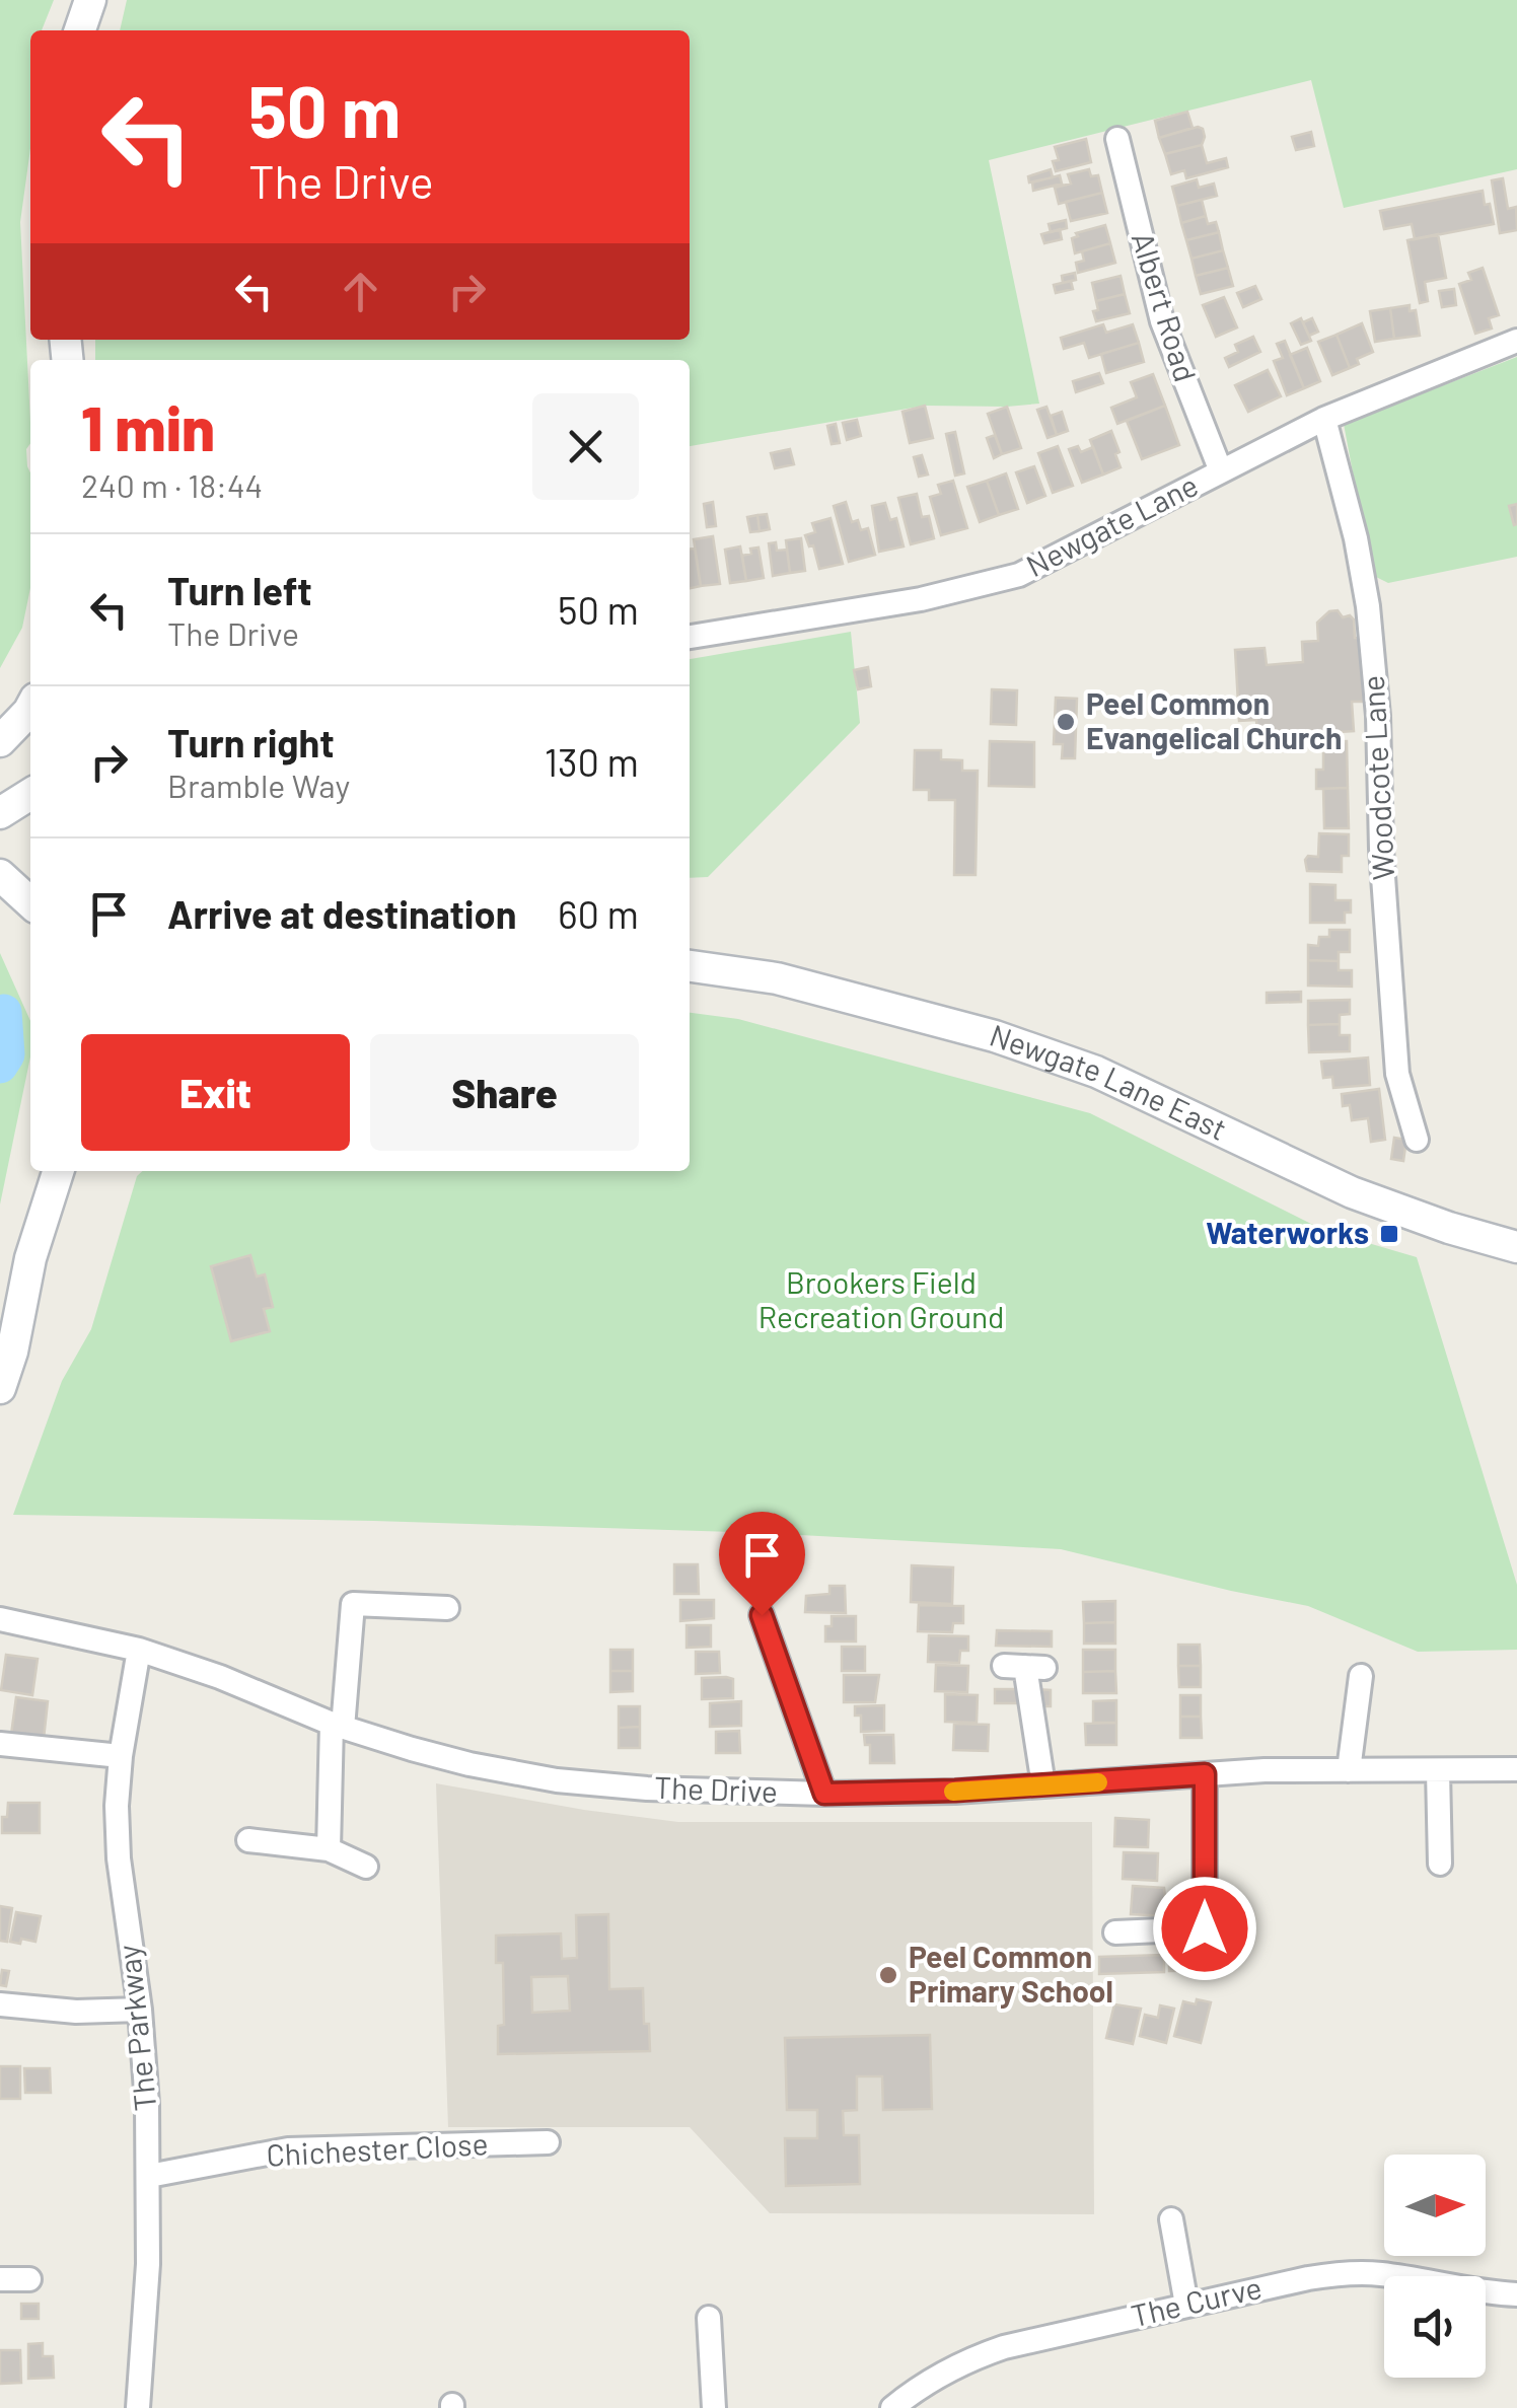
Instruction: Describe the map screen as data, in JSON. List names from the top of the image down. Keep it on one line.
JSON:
{"streets":{"main road":["Newgate Lane East"],"street":["Albert Road","Newgate Lane","Woodcote Lane","The Drive","The Parkway","Chichester Close","The Curve"]},"crossings":[["Albert Road","Newgate Lane"],["Newgate Lane","Woodcote Lane"],["The Drive","The Parkway"],["The Parkway","Chichester Close"]],"parks":["Brookers Field Recreation Ground"],"places":{"other":["Peel Common Evangelical Church","Peel Common Primary School"],"transit":["Waterworks"]},"north":"right","page":{"turn":["50 m","The Drive"],"heading":["1 min","240 m · 18:44"],"list":[{"name":"Turn left","note":"The Drive","value":"50 m"},{"name":"Turn right","note":"Bramble Way","value":"130 m"},{"name":"Arrive at destination","value":"60 m"}],"buttons":["Exit","Share"]}}
